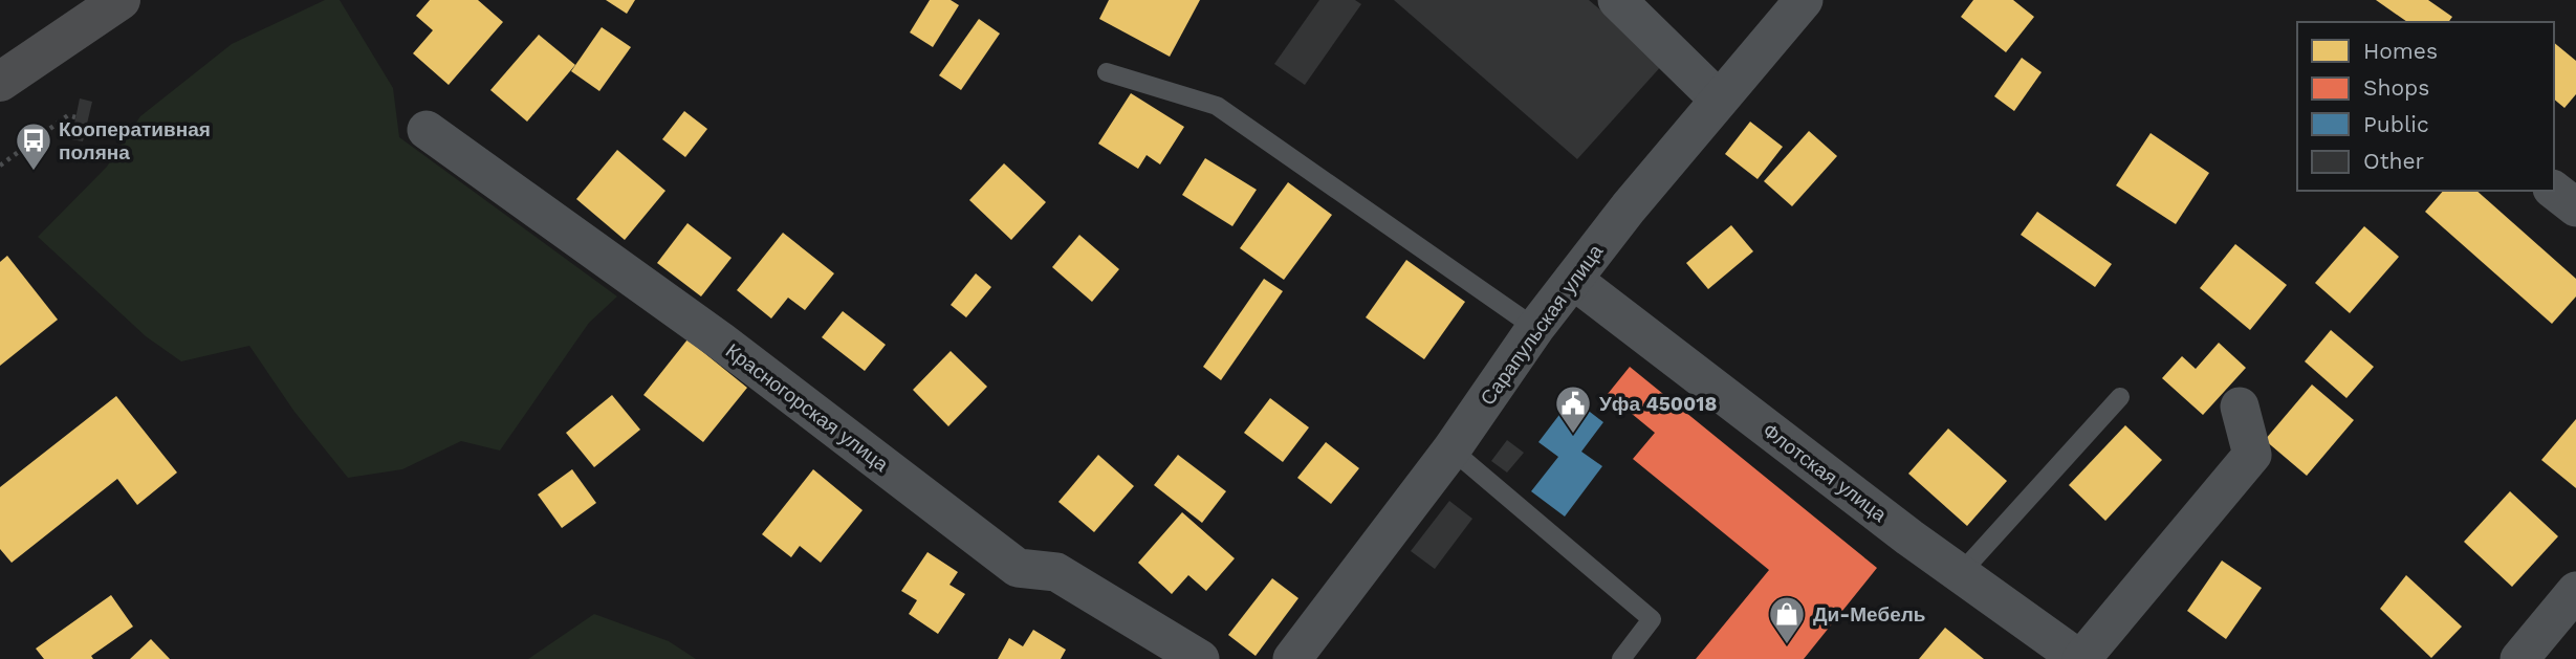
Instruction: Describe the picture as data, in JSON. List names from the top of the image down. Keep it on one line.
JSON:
{"streets":{"street":["Сарапульская улица","Красногорская улица","Флотская улица"]},"crossings":[["Сарапульская улица","Флотская улица"]],"places":{"bus stop":["Кооперативная поляна"],"public building":["Уфа 450018"],"shop":["Ди-Мебель"]},"legend":["Homes","Shops","Public","Other"]}
